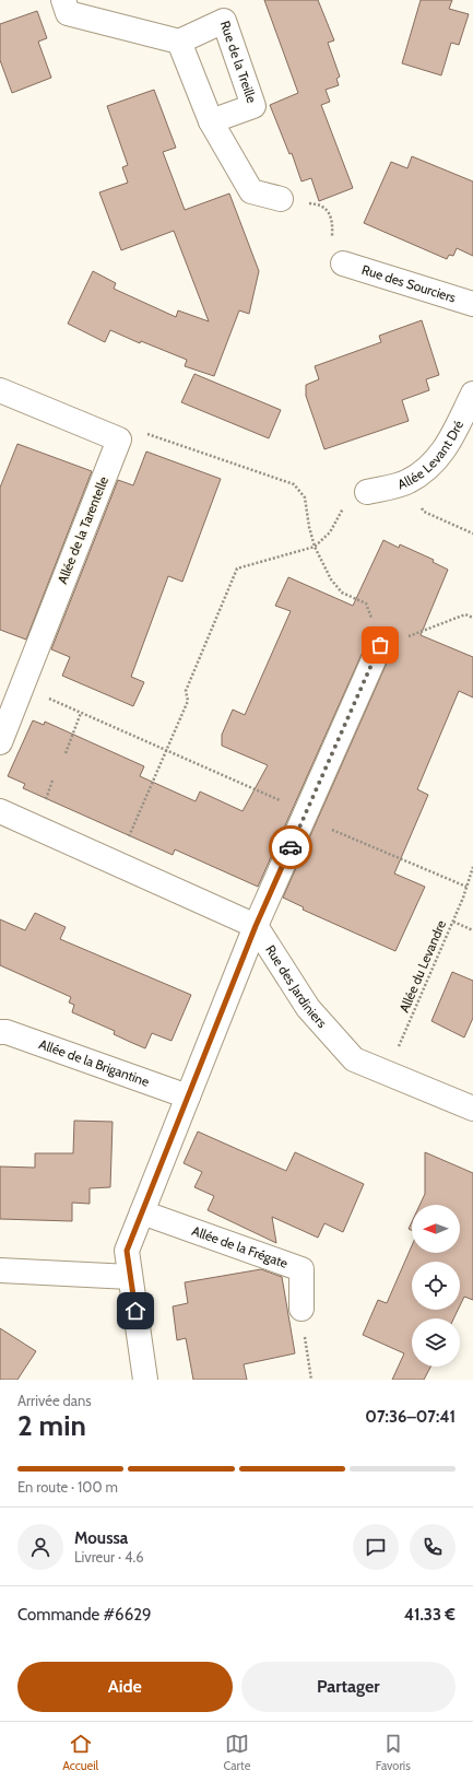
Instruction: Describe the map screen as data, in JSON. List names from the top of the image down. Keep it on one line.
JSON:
{"streets":{"street":["Rue de la Treille","Rue des Sourciers","Allée Levant Dré","Allée de la Tarentelle","Rue des Jardiniers","Allée de la Brigantine","Allée de la Frégate"],"path":["Allée du Levandre"]},"crossings":[["Allée du Levandre","Rue des Jardiniers"]],"north":"left","page":{"heading":["2 min","Arrivée dans","07:36–07:41"],"panel":["Moussa","Livreur · 4.6","Commande #6629","41.33 €"],"bar":"En route · 100 m","buttons":["Aide","Partager"],"tabs":["Accueil","Carte","Favoris"]}}
